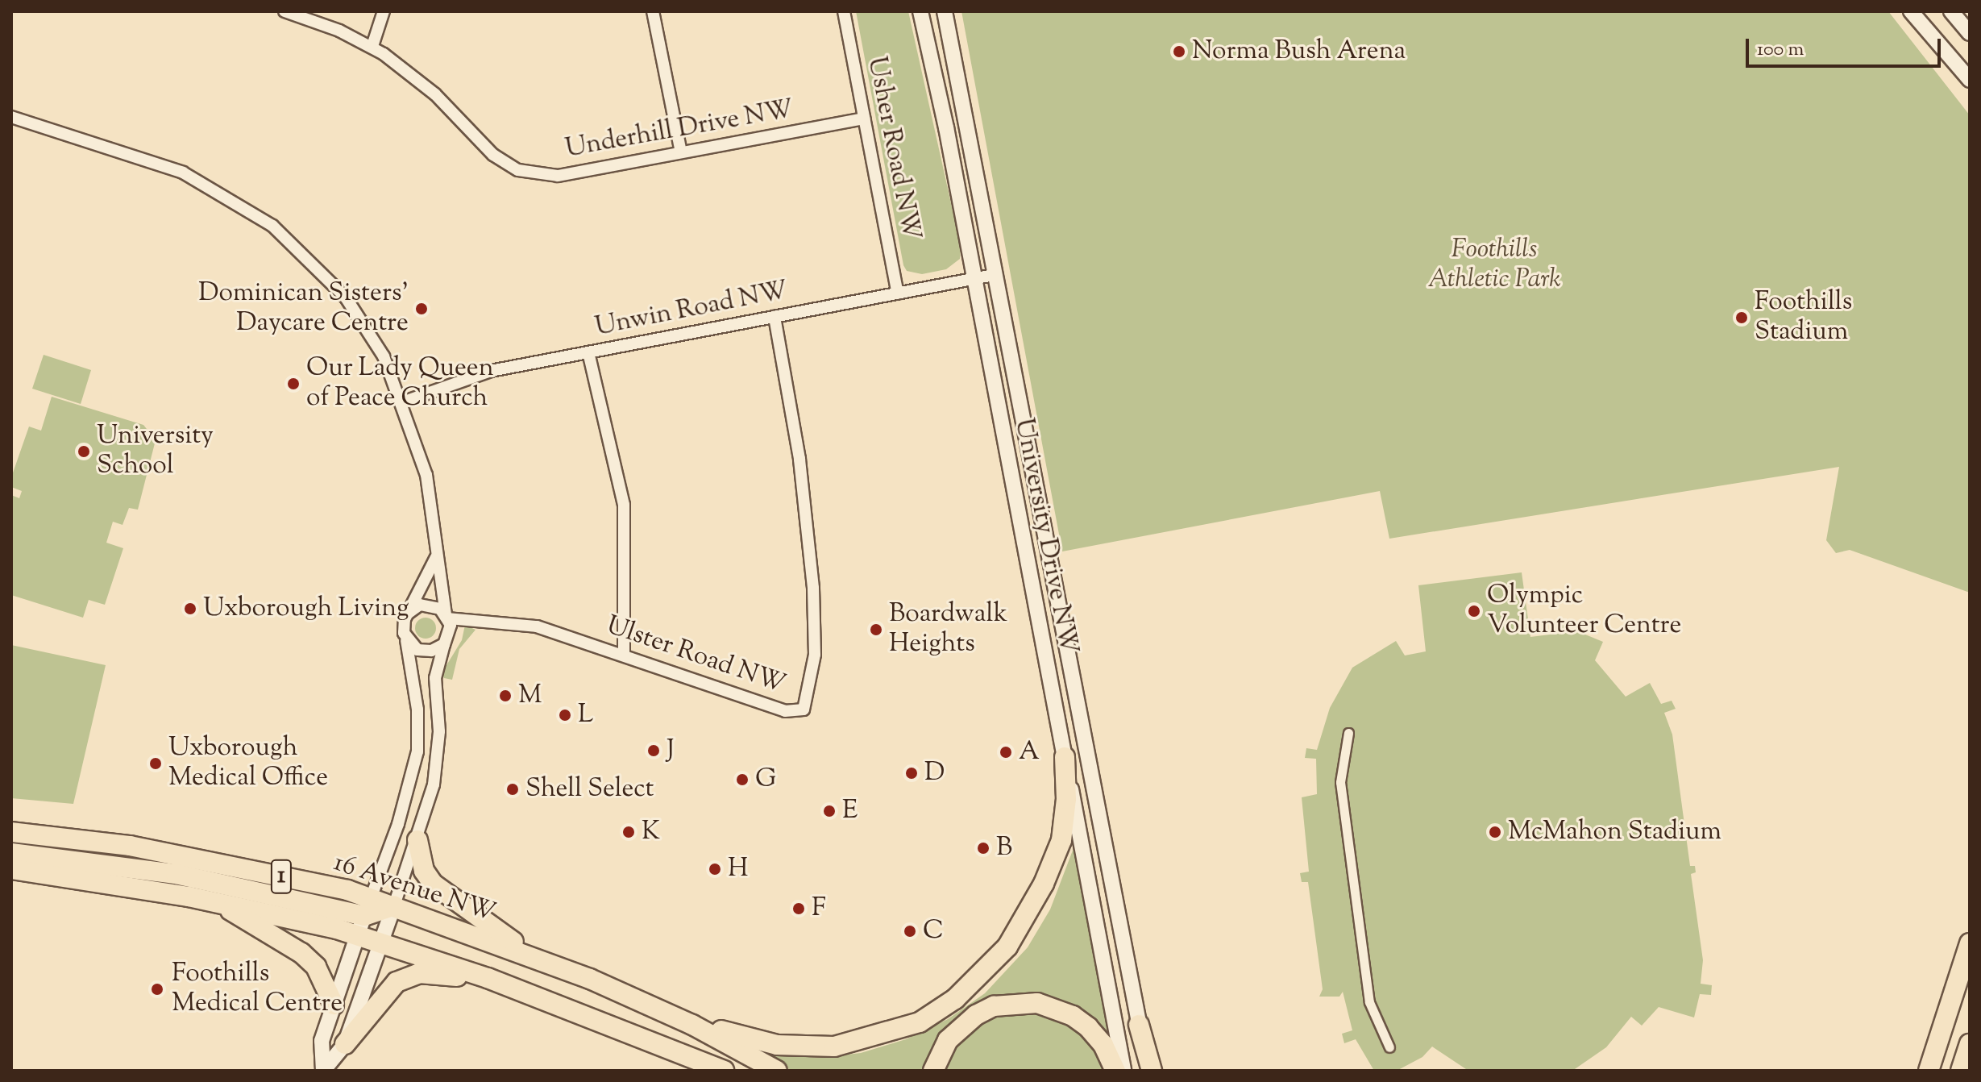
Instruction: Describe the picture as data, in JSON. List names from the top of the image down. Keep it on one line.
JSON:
{"streets":{"highway":["1","16 Avenue NW"],"street":["Underhill Drive NW","Usher Road NW","Unwin Road NW","University Drive NW","Ulster Road NW"]},"crossings":[["Underhill Drive NW","Usher Road NW"],["Usher Road NW","Unwin Road NW"],["Unwin Road NW","University Drive NW"],["Unwin Road NW","Ulster Road NW"]],"parks":["Foothills Athletic Park"],"places":["Norma Bush Arena","Dominican Sisters' Daycare Centre","Foothills Stadium","Our Lady Queen of Peace Church","University School","Uxborough Living","Olympic Volunteer Centre","Boardwalk Heights","M","L","J","A","Uxborough Medical Office","D","G","Shell Select","E","K","McMahon Stadium","B","H","F","C","Foothills Medical Centre"],"scale_bar":"100 m"}
